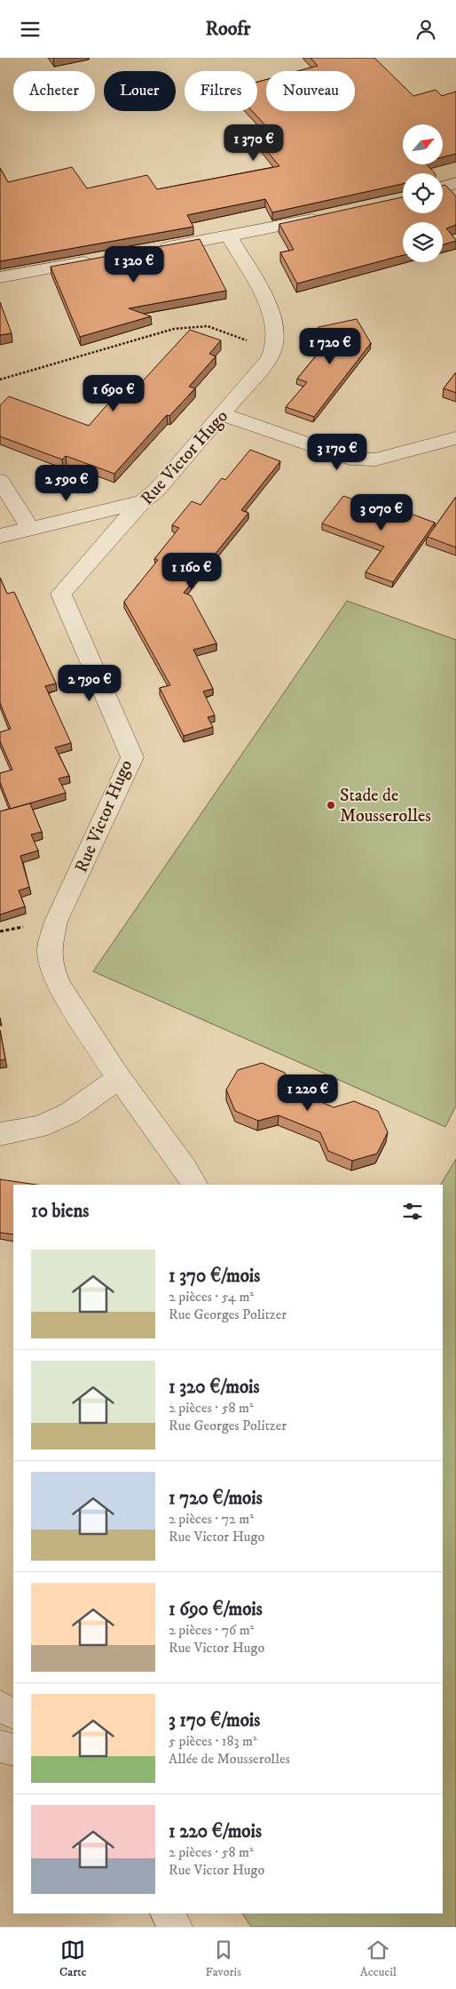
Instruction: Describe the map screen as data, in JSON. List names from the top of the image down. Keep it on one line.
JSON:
{"streets":{"street":["Rue Victor Hugo"]},"places":["Stade de Mousserolles"],"north":"top right","page":{"header":"Roofr","chip":["Acheter","Louer","Filtres","Nouveau"],"price":["1 370 €","1 320 €","1 720 €","1 690 €","3 170 €","2 590 €","3 070 €","1 160 €","2 790 €","1 220 €"],"heading":"10 biens","list":[{"name":"1 370 €/mois","note":"2 pièces · 54 m² · Rue Georges Politzer"},{"name":"1 320 €/mois","note":"2 pièces · 58 m² · Rue Georges Politzer"},{"name":"1 720 €/mois","note":"2 pièces · 72 m² · Rue Victor Hugo"},{"name":"1 690 €/mois","note":"2 pièces · 76 m² · Rue Victor Hugo"},{"name":"3 170 €/mois","note":"5 pièces · 183 m² · Allée de Mousserolles"},{"name":"1 220 €/mois","note":"2 pièces · 58 m² · Rue Victor Hugo"}],"tabs":["Carte","Favoris","Accueil"]}}
